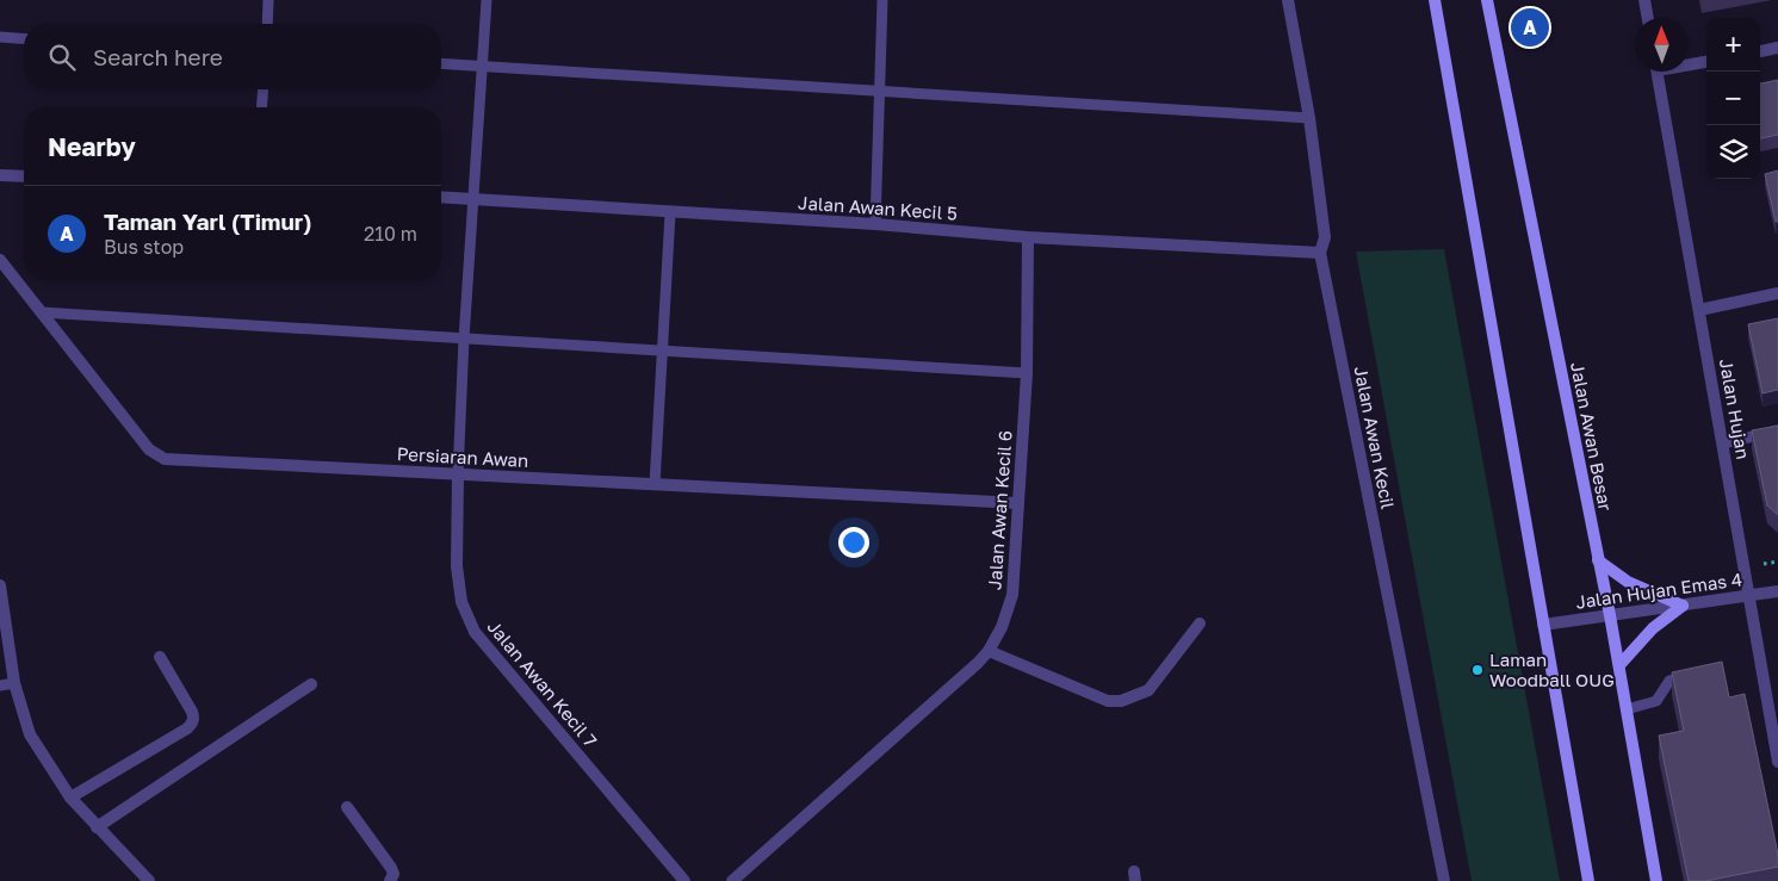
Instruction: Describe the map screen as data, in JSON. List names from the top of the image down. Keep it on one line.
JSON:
{"streets":{"main road":["Jalan Awan Besar"],"street":["Jalan Awan Kecil 5","Jalan Hujan","Jalan Awan Kecil","Persiaran Awan","Jalan Awan Kecil 6","Jalan Hujan Emas 4","Jalan Awan Kecil 7"]},"crossings":[["Jalan Awan Kecil 5","Jalan Awan Kecil"],["Jalan Awan Kecil 5","Jalan Awan Kecil 6"],["Jalan Hujan","Jalan Hujan Emas 4"],["Jalan Awan Besar","Jalan Hujan Emas 4"],["Persiaran Awan","Jalan Awan Kecil 6"],["Persiaran Awan","Jalan Awan Kecil 7"]],"places":["Laman Woodball OUG"],"north":"top","page":{"pins":"A","map_buttons":["+","−"],"search":"Search here","heading":"Nearby","list":[{"mark":"A","name":"Taman Yarl (Timur)","note":"Bus stop","value":"210 m"}]}}
